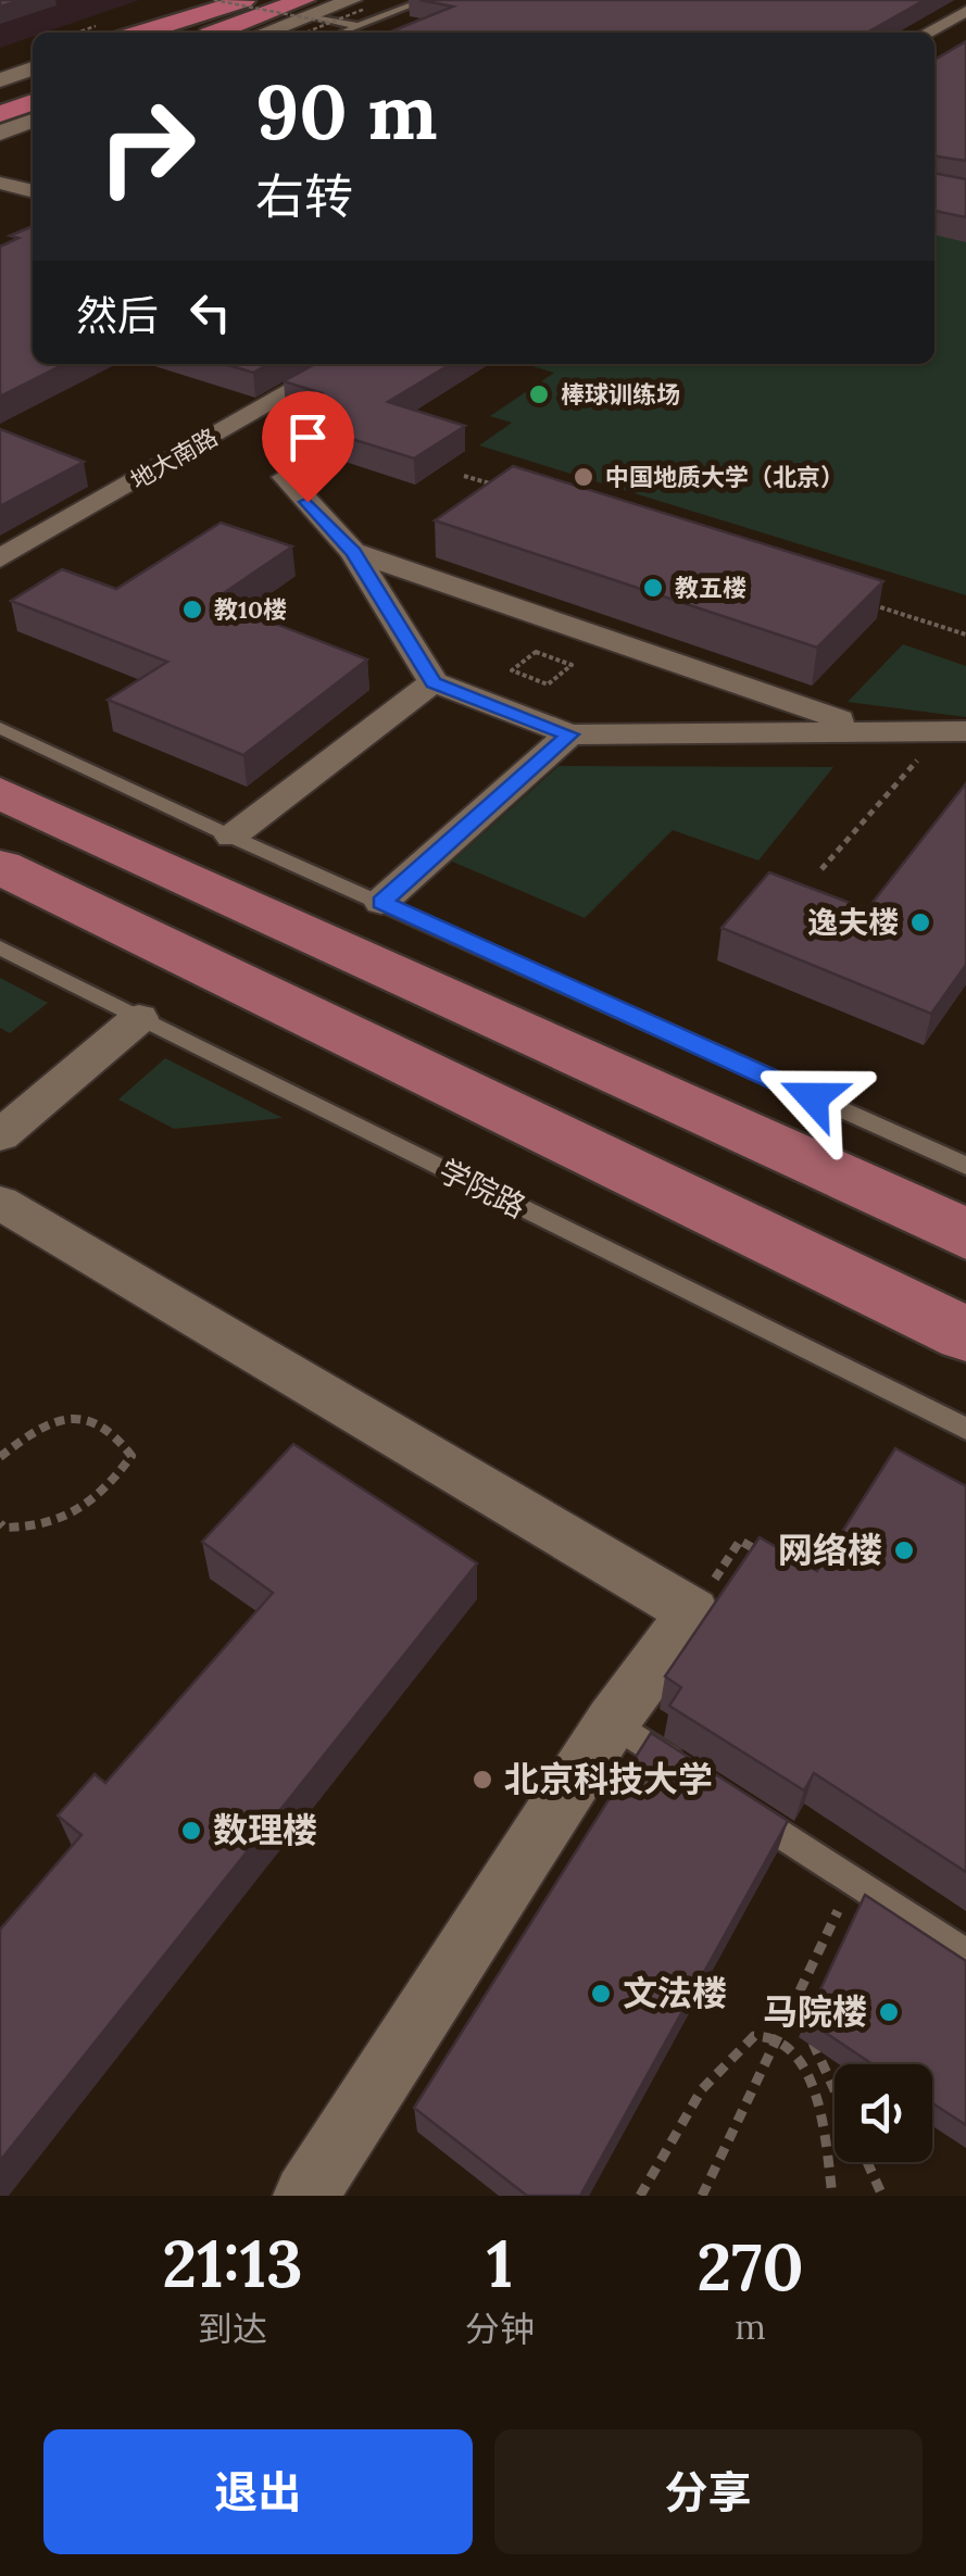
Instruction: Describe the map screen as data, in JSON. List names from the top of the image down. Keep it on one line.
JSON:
{"streets":{"street":["地大南路"],"lane":["学院路"]},"places":["棒球训练场","中国地质大学（北京）","教五楼","教10楼","逸夫楼","网络楼","北京科技大学","数理楼","文法楼","马院楼"],"page":{"turn":["90 m","右转"],"then":"然后","eta":["21:13","到达","1","分钟","270","m"],"buttons":["退出","分享"]}}
